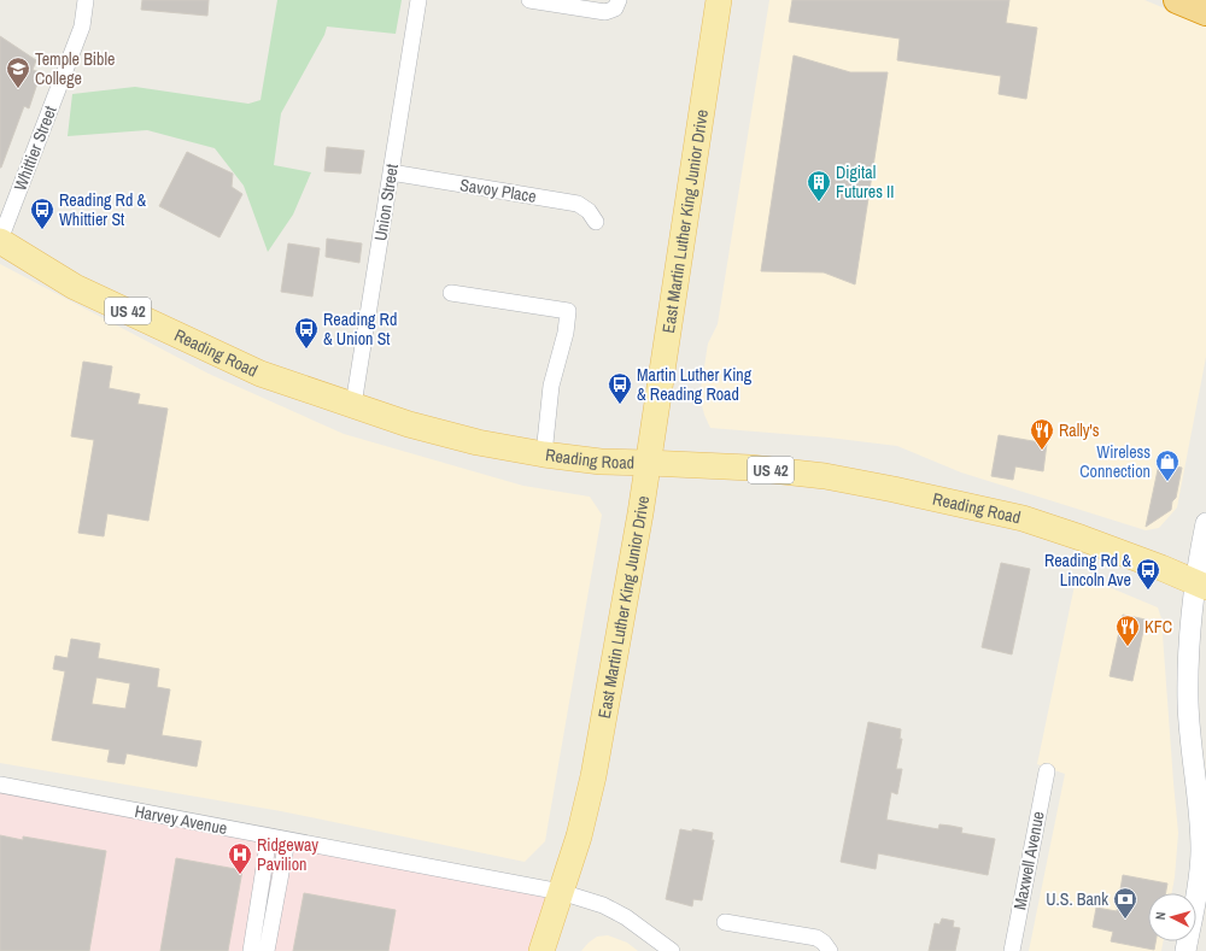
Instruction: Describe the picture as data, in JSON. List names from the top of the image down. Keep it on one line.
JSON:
{"streets":{"main road":["East Martin Luther King Junior Drive","US 42","Reading Road"],"street":["Whittier Street","Savoy Place","Union Street","Harvey Avenue","Maxwell Avenue"]},"crossings":[["Whittier Street","Reading Road"],["Savoy Place","Union Street"],["Union Street","Reading Road"],["East Martin Luther King Junior Drive","Reading Road"],["East Martin Luther King Junior Drive","Harvey Avenue"]],"places":{"school or university":["Temple Bible College"],"building":["Digital Futures II"],"bus stop":["Reading Rd & Whittier St","Reading Rd & Union St","Martin Luther King & Reading Road","Reading Rd & Lincoln Ave"],"restaurant":["Rally's","KFC"],"shop":["Wireless Connection"],"hospital":["Ridgeway Pavilion"],"bank":["U.S. Bank"]},"north":"left"}
